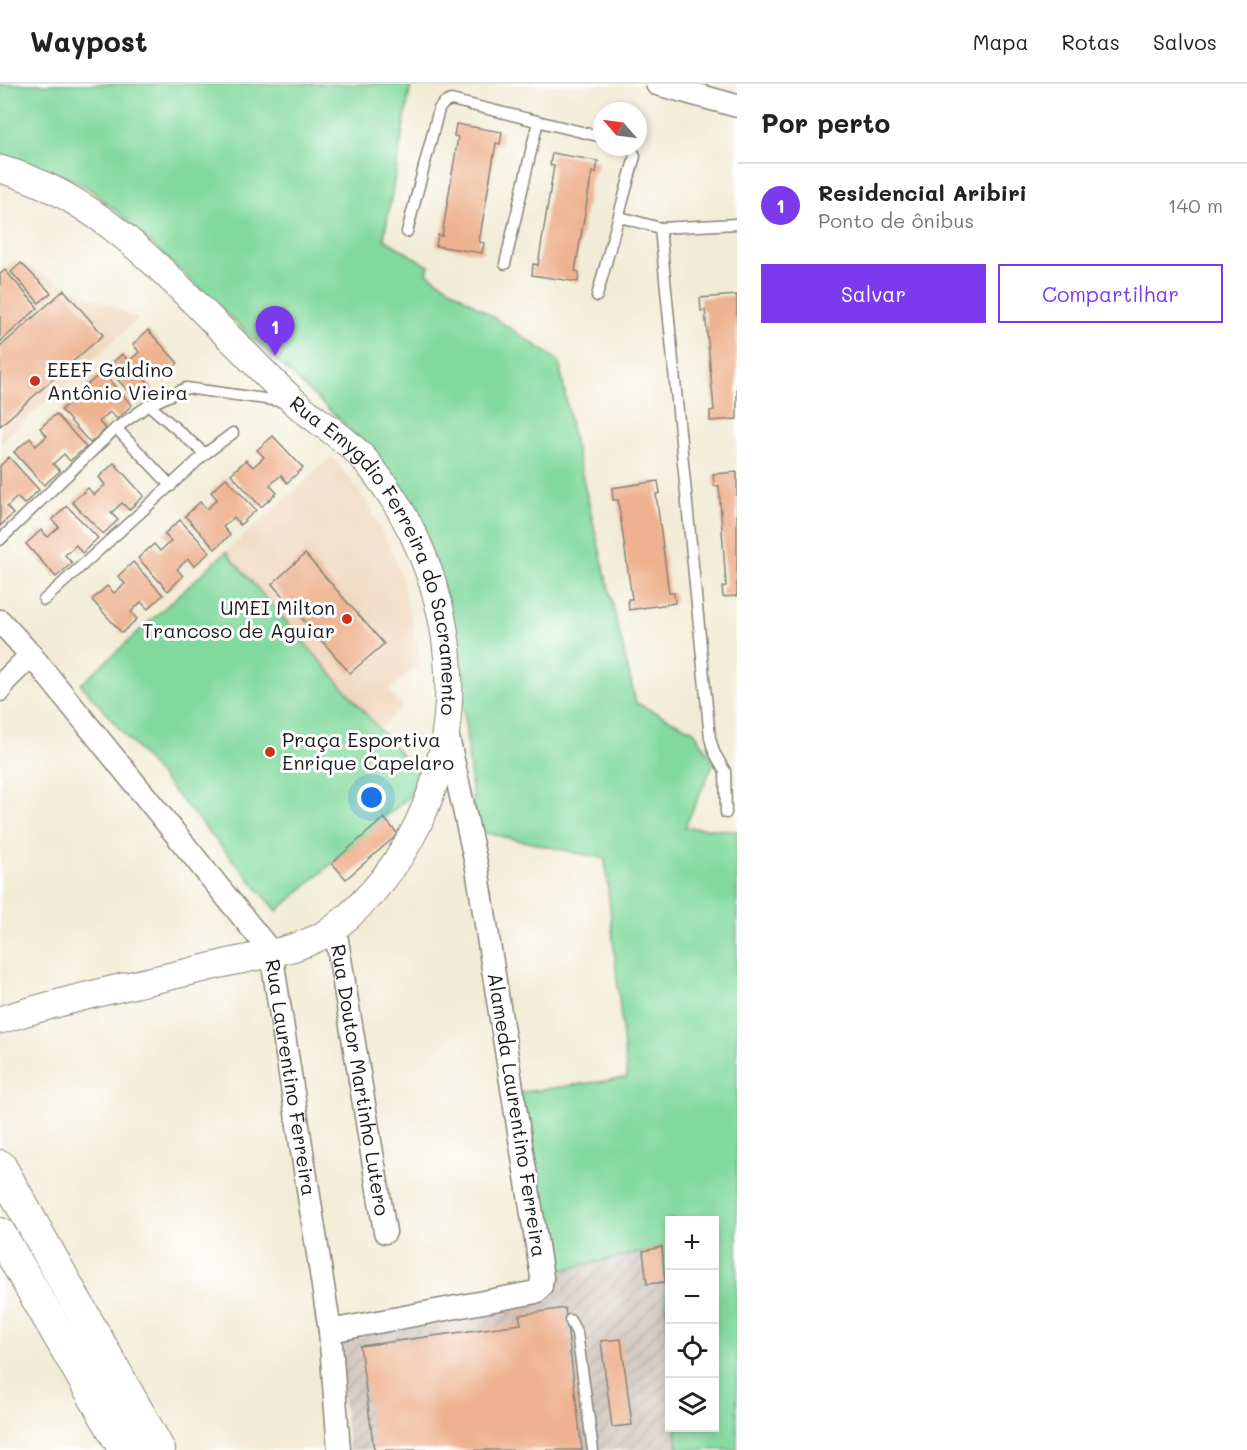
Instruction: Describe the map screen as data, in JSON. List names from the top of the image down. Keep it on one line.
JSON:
{"streets":{"street":["Rua Emygdio Ferreira do Sacramento","Rua Laurentino Ferreira","Rua Doutor Martinho Lutero","Alameda Laurentino Ferreira"]},"crossings":[["Rua Emygdio Ferreira do Sacramento","Rua Laurentino Ferreira"],["Rua Emygdio Ferreira do Sacramento","Rua Doutor Martinho Lutero"],["Rua Emygdio Ferreira do Sacramento","Alameda Laurentino Ferreira"],["Rua Laurentino Ferreira","Alameda Laurentino Ferreira"]],"places":["EEEF Galdino Antônio Vieira","UMEI Milton Trancoso de Aguiar","Praça Esportiva Enrique Capelaro"],"north":"top left","page":{"header":"Waypost","nav":["Mapa","Rotas","Salvos"],"heading":"Por perto","list":[{"mark":"1","name":"Residencial Aribiri","note":"Ponto de ônibus","value":"140 m"}],"buttons":["Salvar","Compartilhar"],"pins":"1","map_buttons":["+","−"]}}
